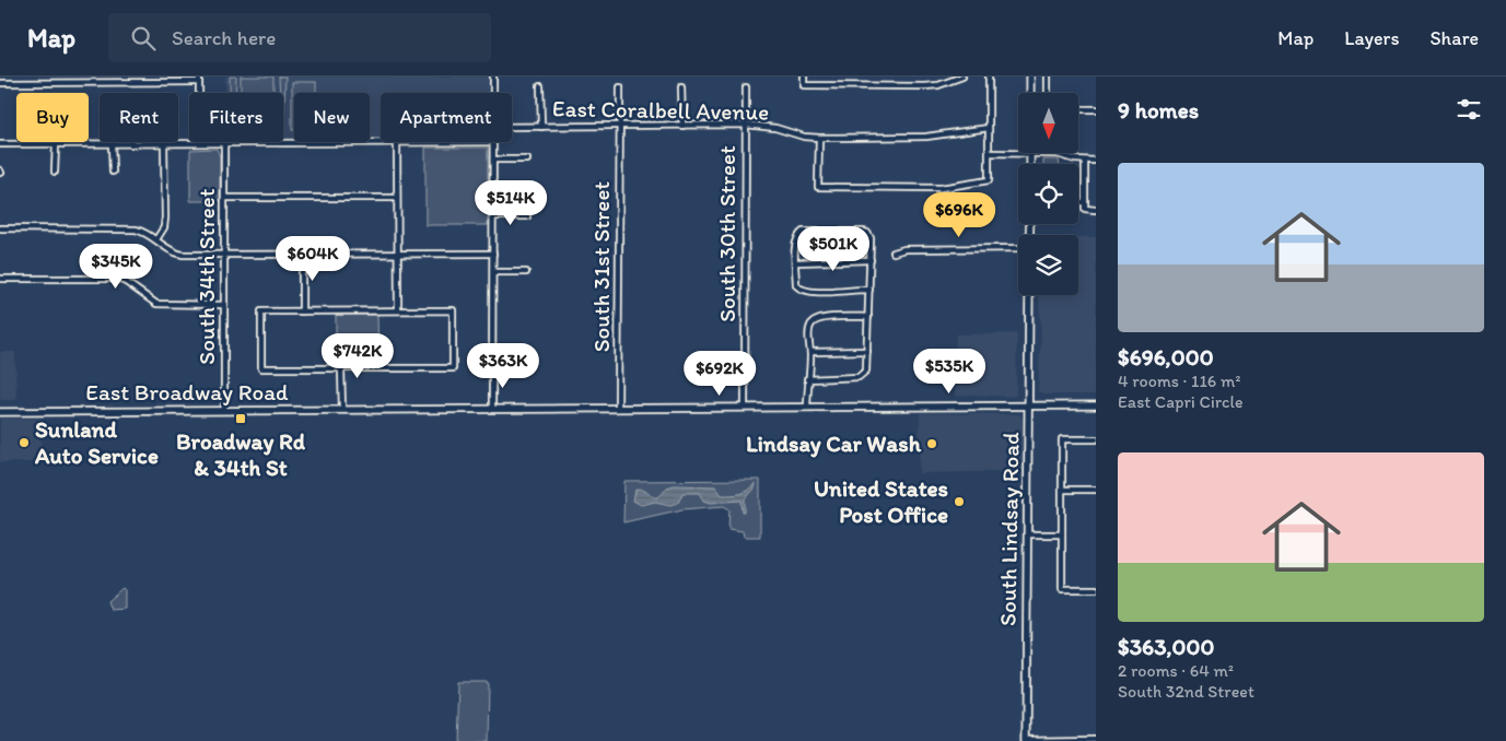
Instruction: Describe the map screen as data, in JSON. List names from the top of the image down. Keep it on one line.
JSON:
{"streets":{"main road":["East Broadway Road","South Lindsay Road"],"street":["East Coralbell Avenue","South 30th Street","South 31st Street","South 34th Street"]},"crossings":[["East Coralbell Avenue","South 30th Street"],["East Coralbell Avenue","South 31st Street"],["South 30th Street","East Broadway Road"],["South 31st Street","East Broadway Road"],["South 34th Street","East Broadway Road"],["East Broadway Road","South Lindsay Road"]],"places":{"transit":["Broadway Rd & 34th St"],"other":["Sunland Auto Service","Lindsay Car Wash","United States Post Office"]},"north":"bottom","page":{"header":"Map","search":"Search here","nav":["Map","Layers","Share"],"heading":"9 homes","chip":["Buy","Rent","Filters","New","Apartment"],"list":[{"name":"$696,000","note":"4 rooms · 116 m² · East Capri Circle"},{"name":"$363,000","note":"2 rooms · 64 m² · South 32nd Street"}],"price":["$514K","$696K","$501K","$604K","$345K","$742K","$363K","$535K","$692K"]}}
